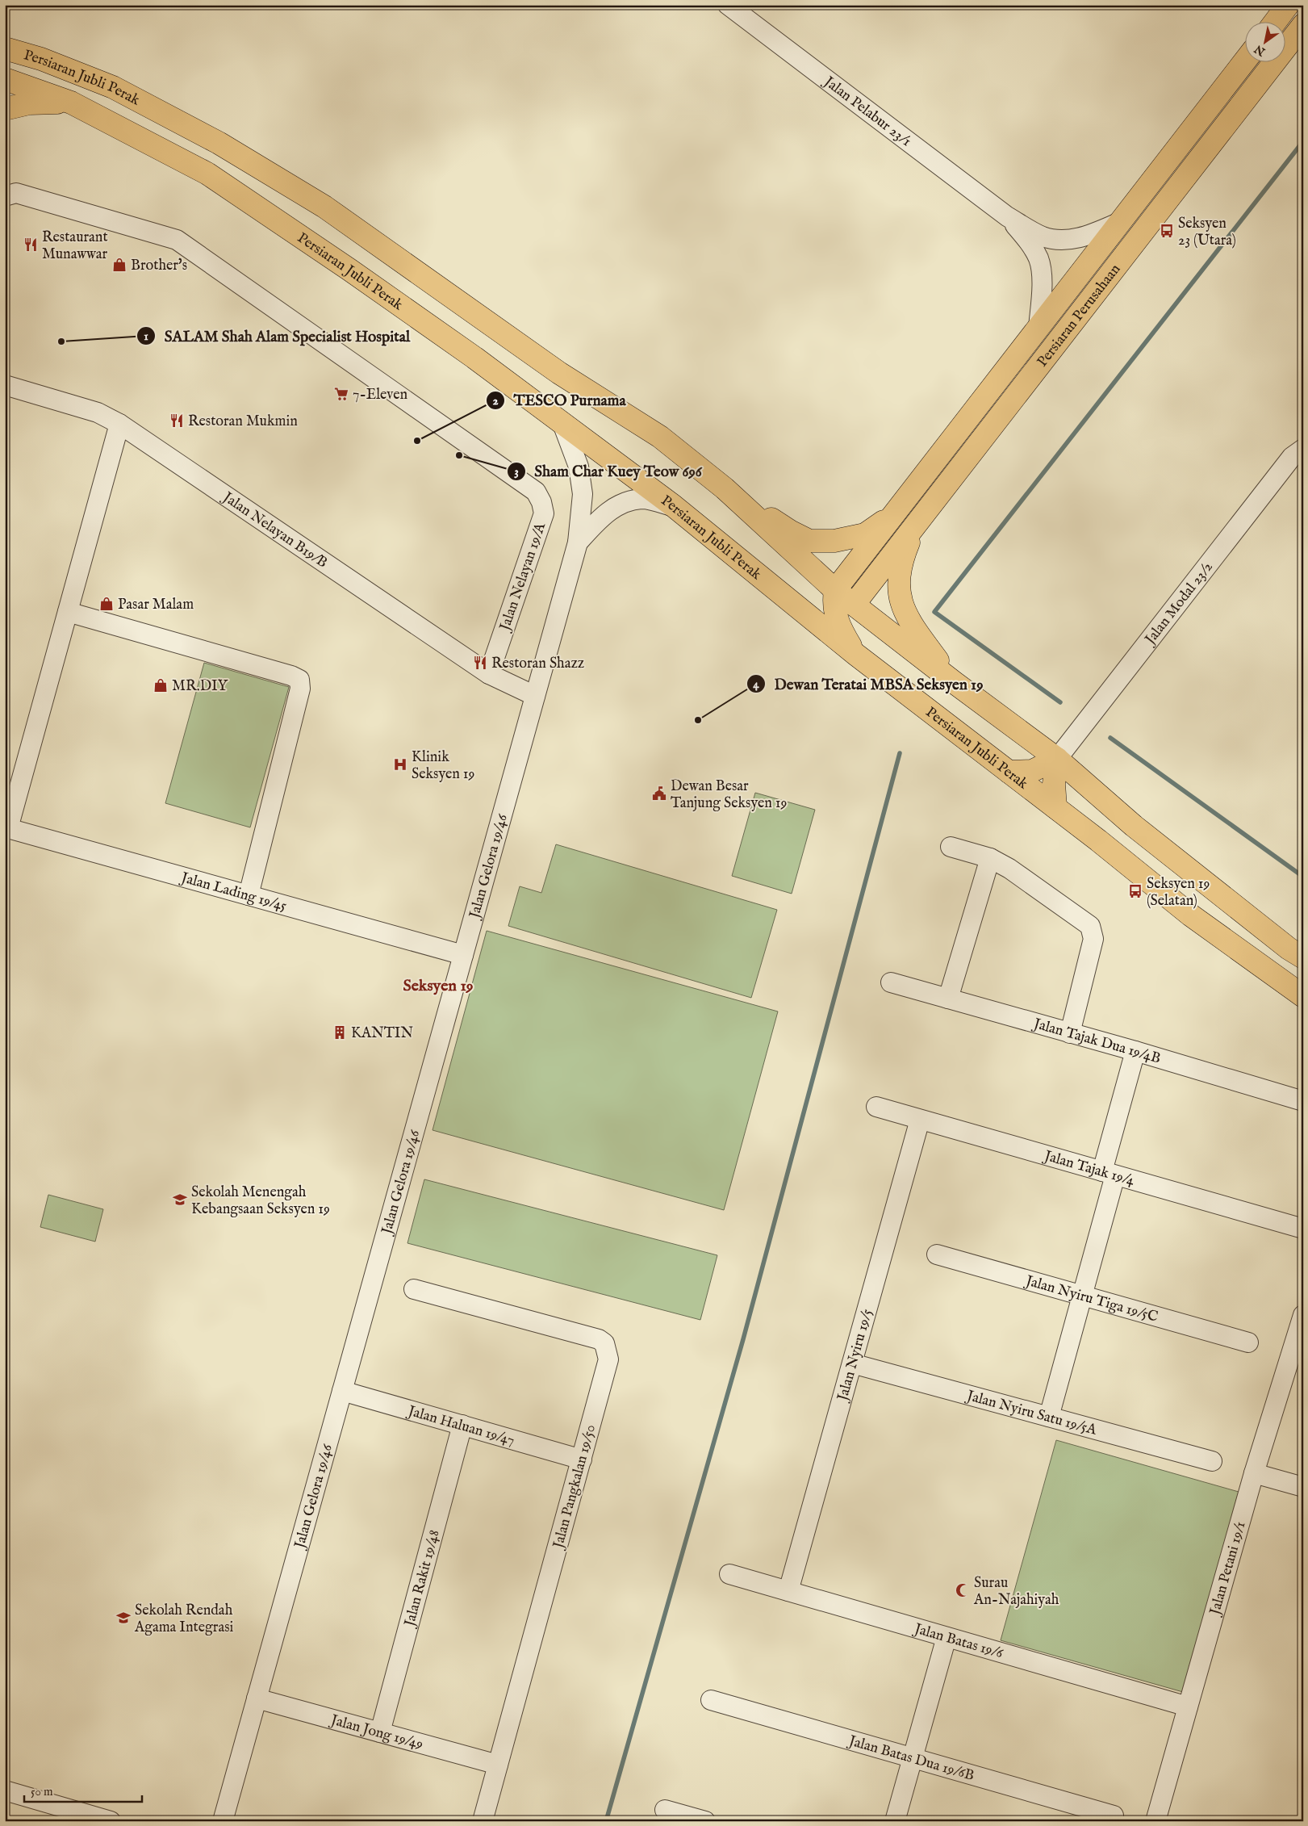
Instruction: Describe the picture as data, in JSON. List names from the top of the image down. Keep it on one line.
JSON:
{"streets":{"main road":["Persiaran Jubli Perak","Persiaran Perusahaan"],"street":["Jalan Pelabur 23/1","Jalan Nelayan B19/B","Jalan Nelayan 19/A","Jalan Modal 23/2","Jalan Gelora 19/46","Jalan Lading 19/45","Jalan Tajak Dua 19/4B","Jalan Tajak 19/4","Jalan Nyiru Tiga 19/5C","Jalan Nyiru 19/5","Jalan Nyiru Satu 19/5A","Jalan Haluan 19/47","Jalan Pangkalan 19/50","Jalan Petani 19/1","Jalan Rakit 19/48","Jalan Batas 19/6","Jalan Jong 19/49","Jalan Batas Dua 19/6B"]},"crossings":[["Persiaran Jubli Perak","Persiaran Perusahaan"],["Persiaran Jubli Perak","Jalan Modal 23/2"],["Persiaran Jubli Perak","Jalan Gelora 19/46"],["Jalan Pelabur 23/1","Persiaran Perusahaan"],["Jalan Nelayan B19/B","Jalan Nelayan 19/A"],["Jalan Nelayan B19/B","Jalan Gelora 19/46"],["Jalan Gelora 19/46","Jalan Lading 19/45"],["Jalan Gelora 19/46","Jalan Haluan 19/47"],["Jalan Gelora 19/46","Jalan Jong 19/49"],["Jalan Tajak 19/4","Jalan Nyiru 19/5"],["Jalan Nyiru 19/5","Jalan Nyiru Satu 19/5A"],["Jalan Nyiru 19/5","Jalan Batas 19/6"],["Jalan Haluan 19/47","Jalan Pangkalan 19/50"],["Jalan Haluan 19/47","Jalan Rakit 19/48"],["Jalan Pangkalan 19/50","Jalan Jong 19/49"],["Jalan Petani 19/1","Jalan Batas 19/6"],["Jalan Rakit 19/48","Jalan Jong 19/49"]],"districts":["Seksyen 19"],"places":{"bus stop":["Seksyen 23 (Utara)","Seksyen 19 (Selatan)"],"restaurant":["Restaurant Munawwar","Restoran Mukmin","Restoran Shazz"],"shop":["Brother's","Pasar Malam","MR.DIY"],"other":["SALAM Shah Alam Specialist Hospital","TESCO Purnama","Sham Char Kuey Teow 696","Dewan Teratai MBSA Seksyen 19"],"supermarket":["7-Eleven"],"hospital":["Klinik Seksyen 19"],"public building":["Dewan Besar Tanjung Seksyen 19"],"building":["KANTIN"],"school or university":["Sekolah Menengah Kebangsaan Seksyen 19","Sekolah Rendah Agama Integrasi"],"mosque":["Surau An-Najahiyah"]},"scale_bar":"50 m","north":"bottom left"}
